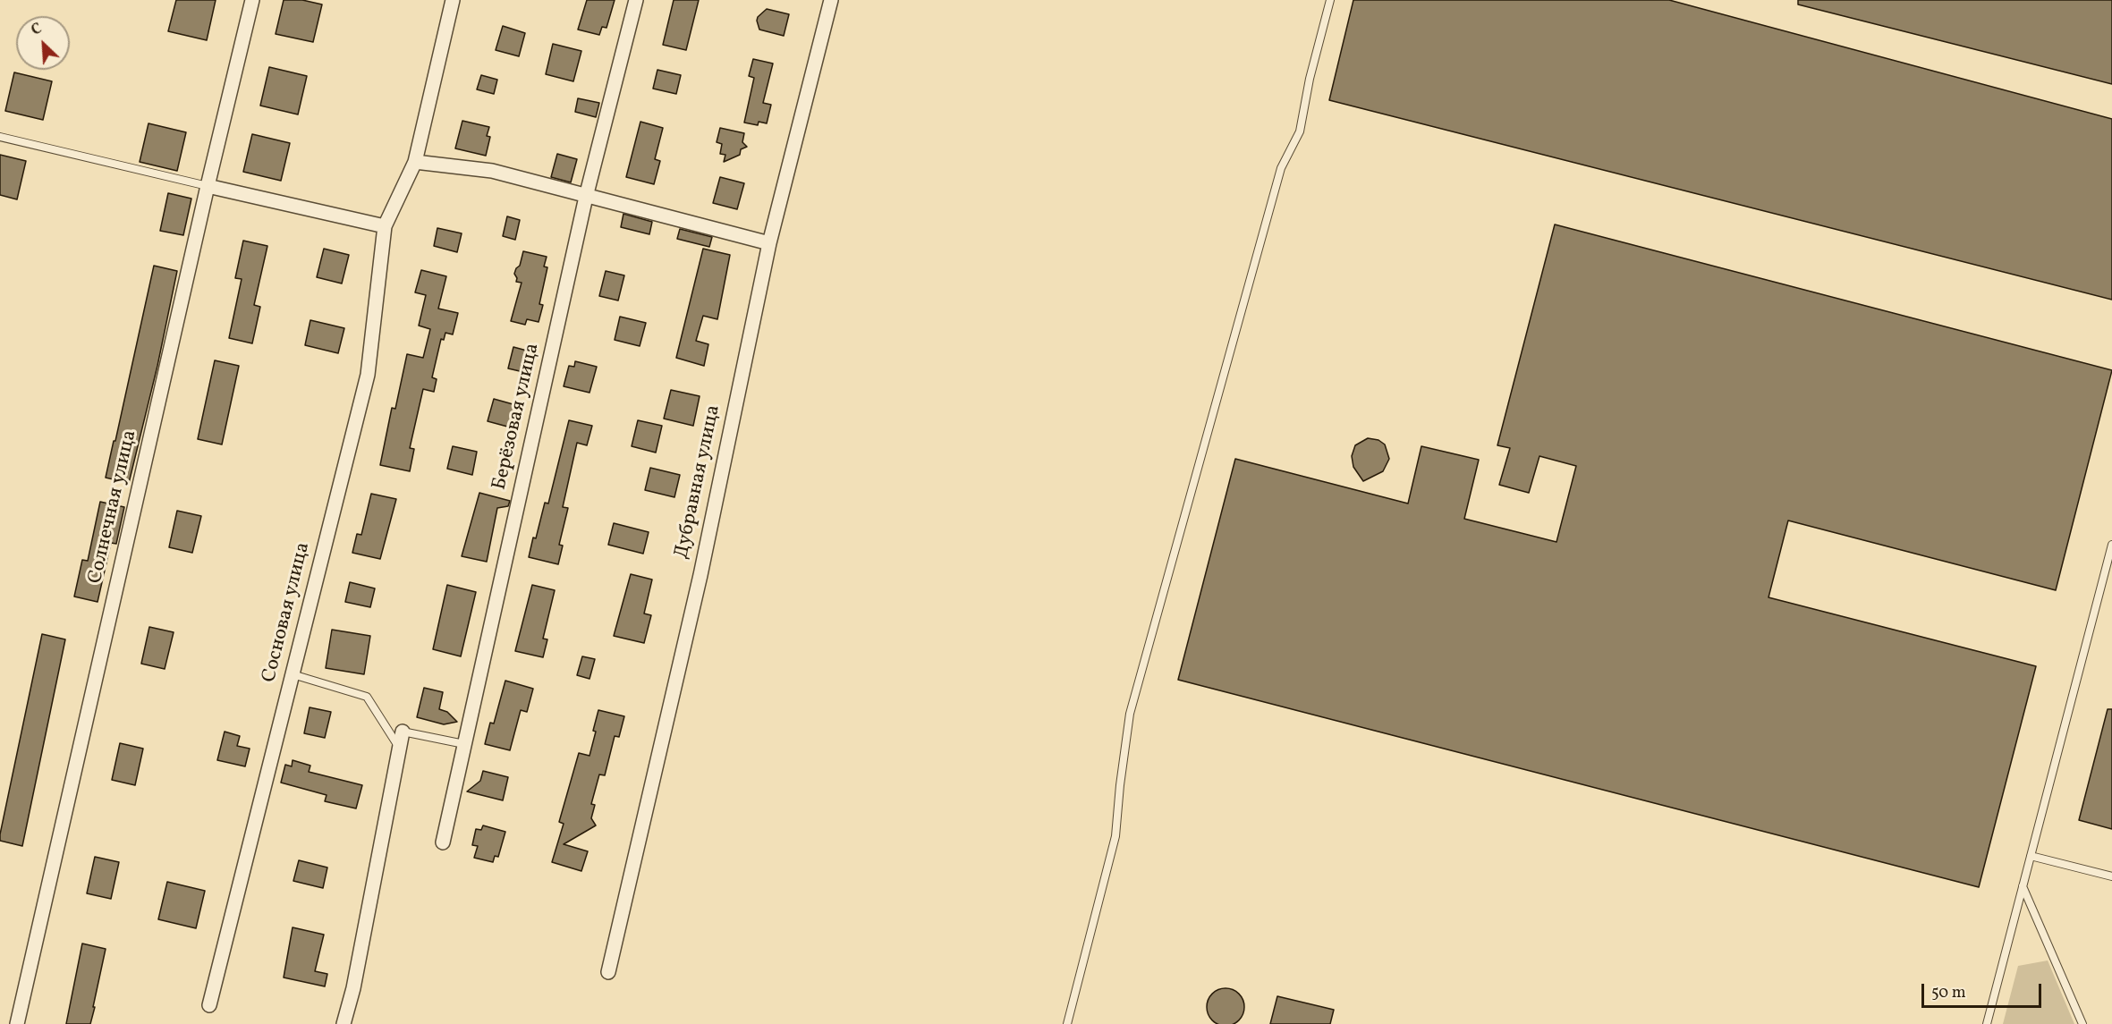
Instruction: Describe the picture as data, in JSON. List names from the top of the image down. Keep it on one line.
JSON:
{"streets":{"street":["Берёзовая улица","Дубравная улица","Солнечная улица","Сосновая улица"]},"scale_bar":"50 m","north":"top left"}
